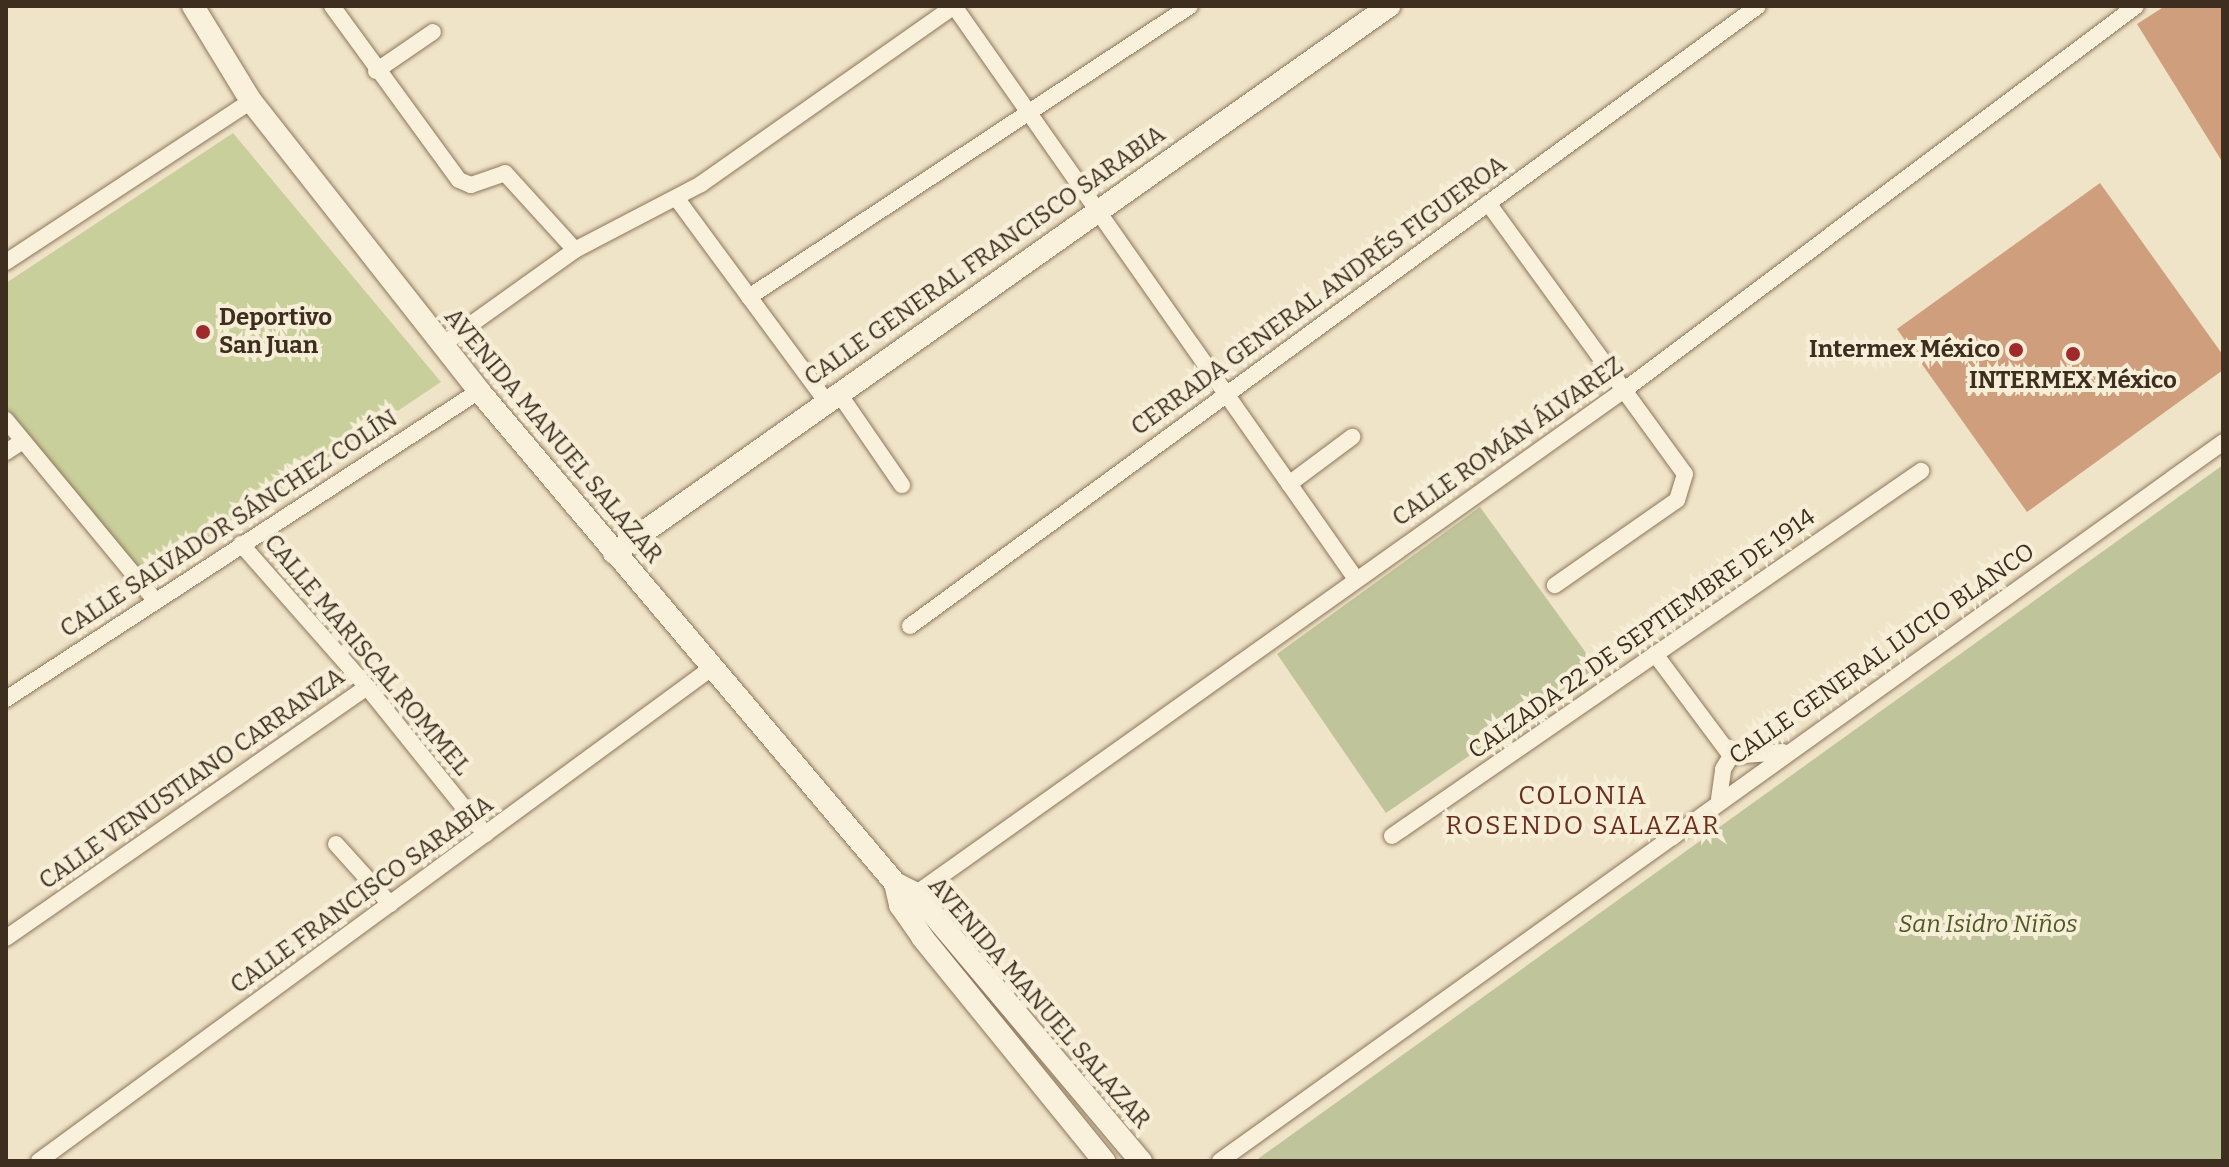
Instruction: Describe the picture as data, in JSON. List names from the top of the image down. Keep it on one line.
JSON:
{"streets":{"street":["CALLE GENERAL FRANCISCO SARABIA","CERRADA GENERAL ANDRÉS FIGUEROA","AVENIDA MANUEL SALAZAR","CALLE ROMÁN ÁLVAREZ","CALLE SALVADOR SÁNCHEZ COLÍN","CALZADA 22 DE SEPTIEMBRE DE 1914","CALLE GENERAL LUCIO BLANCO","CALLE MARISCAL ROMMEL","CALLE VENUSTIANO CARRANZA","CALLE FRANCISCO SARABIA"]},"crossings":[["CALLE GENERAL FRANCISCO SARABIA","AVENIDA MANUEL SALAZAR"],["AVENIDA MANUEL SALAZAR","CALLE ROMÁN ÁLVAREZ"],["AVENIDA MANUEL SALAZAR","CALLE SALVADOR SÁNCHEZ COLÍN"],["AVENIDA MANUEL SALAZAR","CALLE FRANCISCO SARABIA"],["CALLE SALVADOR SÁNCHEZ COLÍN","CALLE MARISCAL ROMMEL"],["CALLE MARISCAL ROMMEL","CALLE VENUSTIANO CARRANZA"],["CALLE MARISCAL ROMMEL","CALLE FRANCISCO SARABIA"]],"districts":["COLONIA ROSENDO SALAZAR"],"parks":["San Isidro Niños"],"places":["Deportivo San Juan","Intermex México","INTERMEX México"]}
